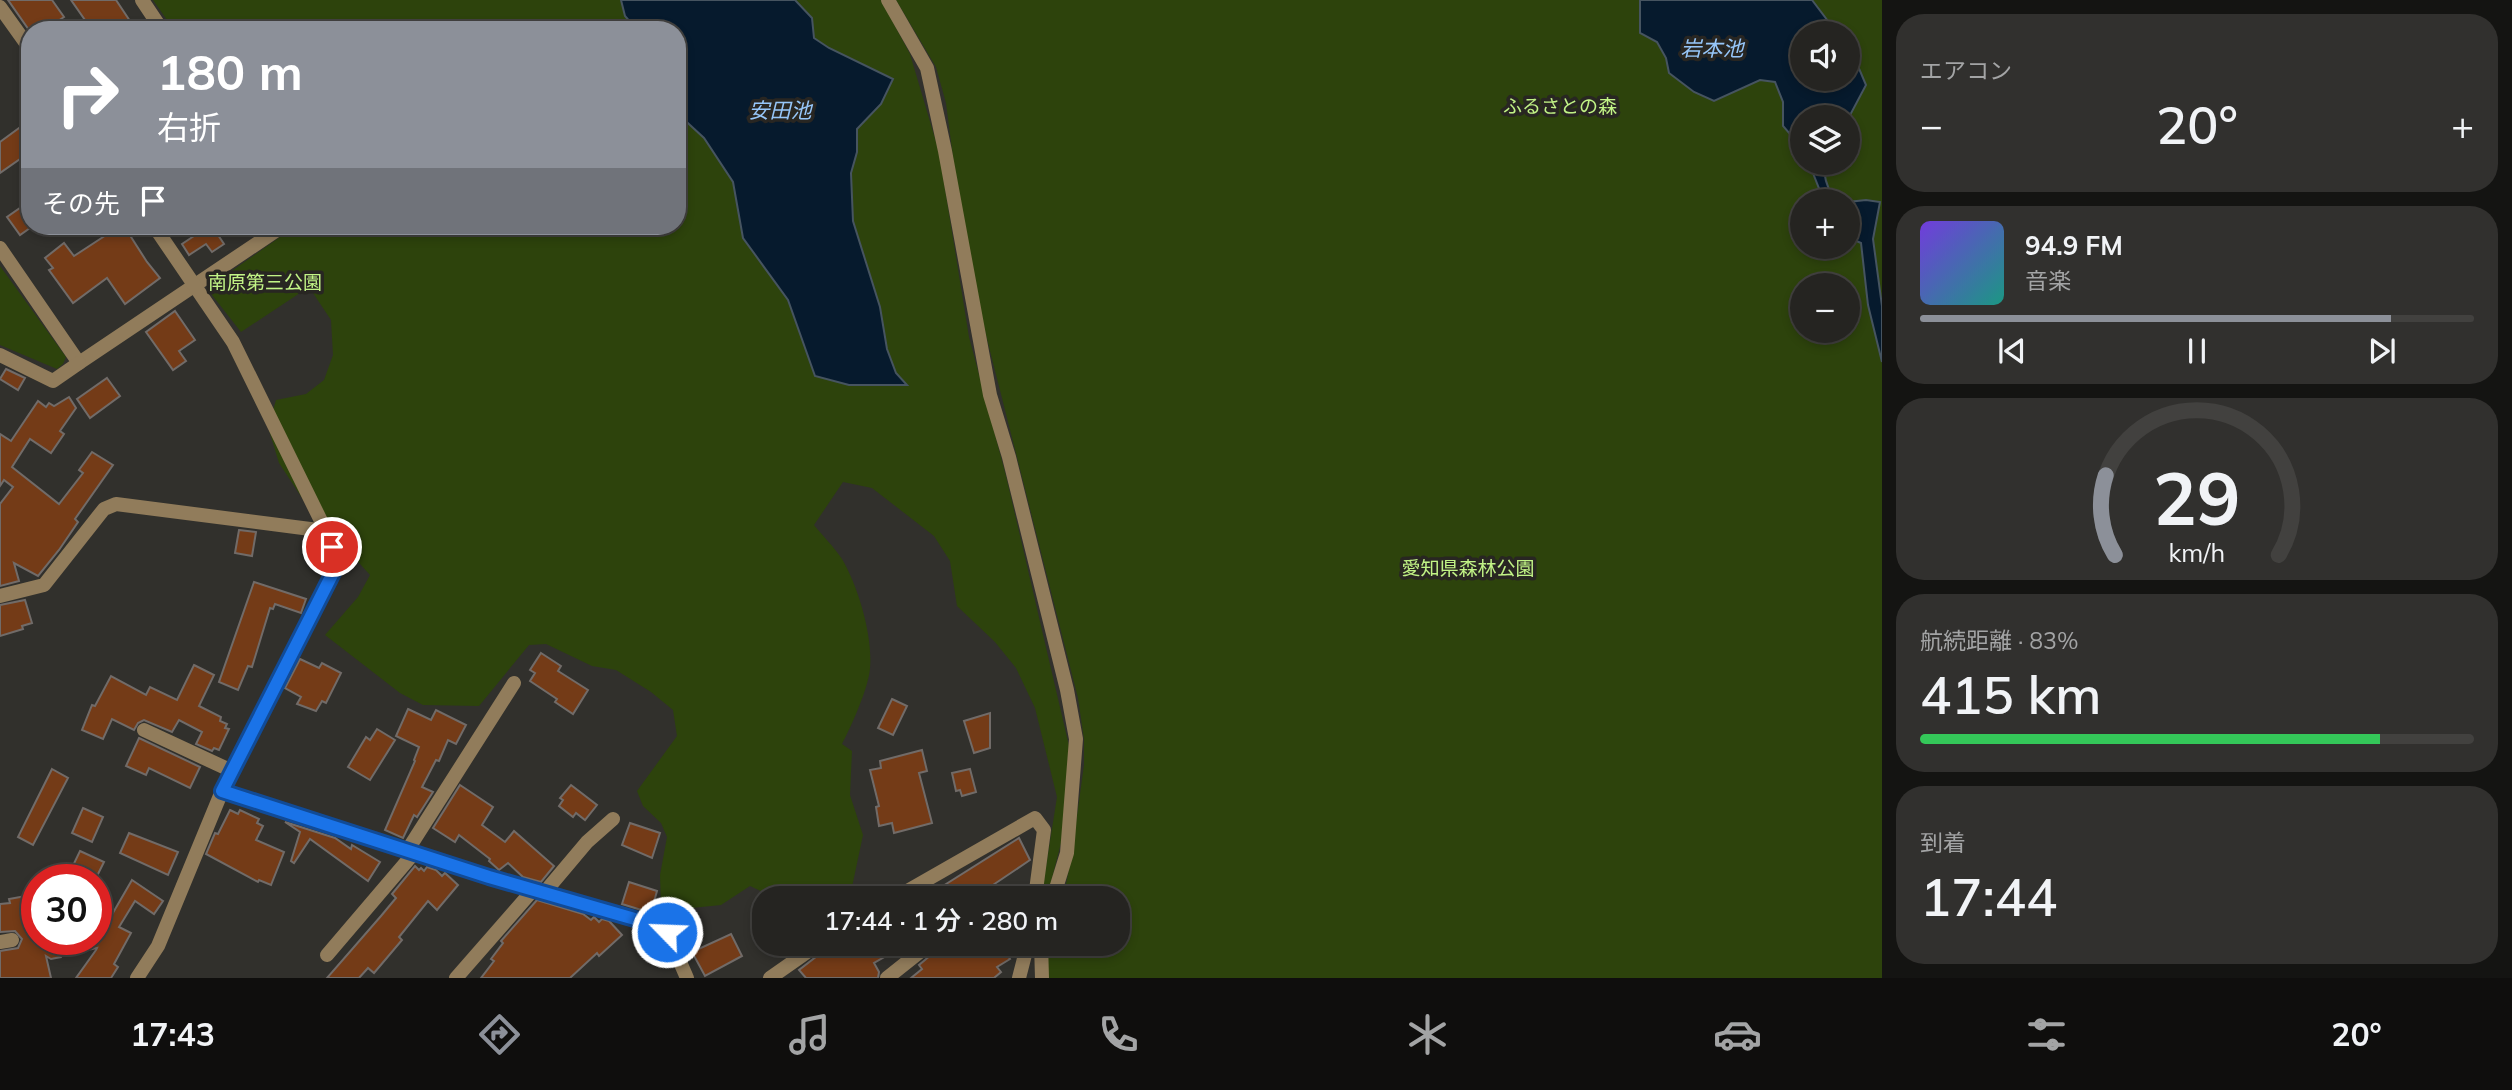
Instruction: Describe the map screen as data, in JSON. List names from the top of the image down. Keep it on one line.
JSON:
{"water":["岩本池","安田池"],"parks":["ふるさとの森","南原第三公園","愛知県森林公園"],"page":{"tile":["エアコン",["航続距離 · 83%","415 km"],["到着","17:44"]],"map_buttons":["+","−"],"turn":["180 m","右折"],"heat":["−","20°","+"],"then":"その先","song":["94.9 FM","音楽"],"limit":"30","trip":"17:44 · 1 分 · 280 m","tabs":["17:43","20°"],"gauge":["29","km/h"]}}
